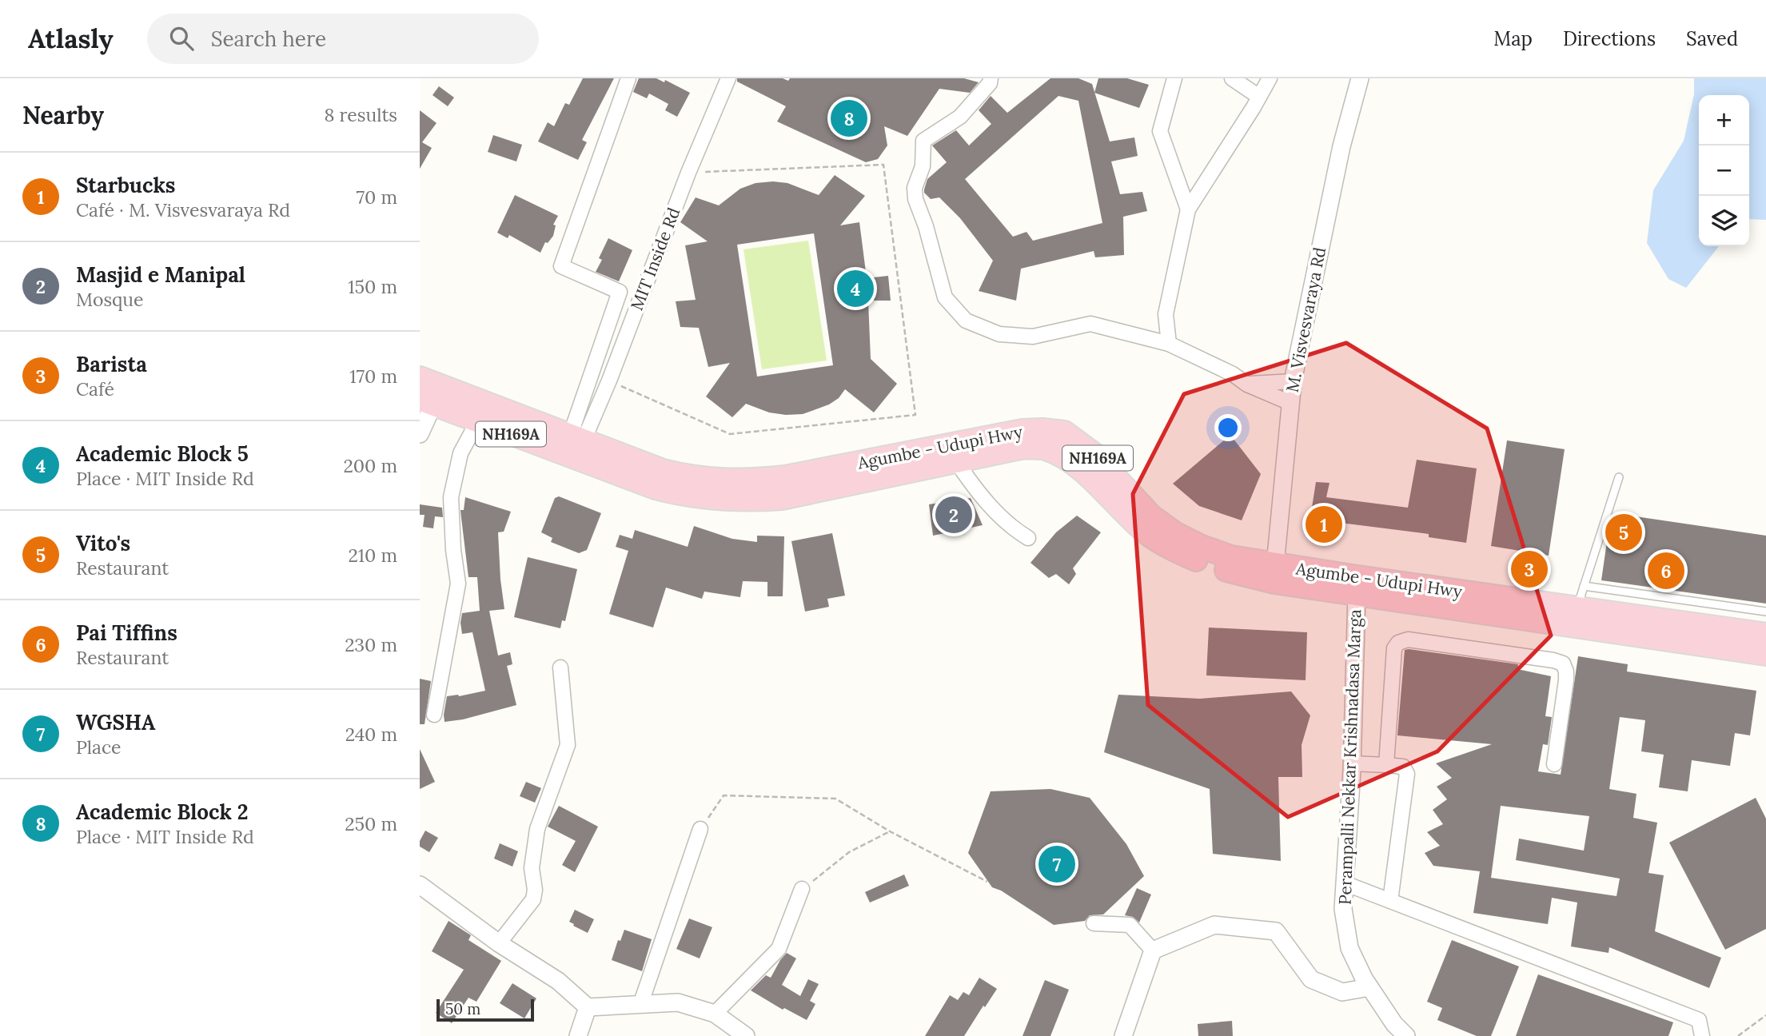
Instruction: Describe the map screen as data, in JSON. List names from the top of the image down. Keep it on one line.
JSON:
{"streets":{"highway":["NH169A","Agumbe - Udupi Hwy"],"street":["MIT Inside Rd","M. Visvesvaraya Rd","Perampalli Nekkar Krishnadasa Marga"]},"crossings":[["MIT Inside Rd","Agumbe - Udupi Hwy"],["M. Visvesvaraya Rd","Agumbe - Udupi Hwy"],["NH169A","Agumbe - Udupi Hwy"],["Agumbe - Udupi Hwy","Perampalli Nekkar Krishnadasa Marga"]],"scale_bar":"50 m","page":{"header":"Atlasly","search":"Search here","nav":["Map","Directions","Saved"],"heading":["Nearby","8 results"],"map_buttons":["+","−"],"pins":["8","4","2","1","5","3","6","7"],"list":[{"mark":"1","name":"Starbucks","note":"Café · M. Visvesvaraya Rd","value":"70 m"},{"mark":"2","name":"Masjid e Manipal","note":"Mosque","value":"150 m"},{"mark":"3","name":"Barista","note":"Café","value":"170 m"},{"mark":"4","name":"Academic Block 5","note":"Place · MIT Inside Rd","value":"200 m"},{"mark":"5","name":"Vito's","note":"Restaurant","value":"210 m"},{"mark":"6","name":"Pai Tiffins","note":"Restaurant","value":"230 m"},{"mark":"7","name":"WGSHA","note":"Place","value":"240 m"},{"mark":"8","name":"Academic Block 2","note":"Place · MIT Inside Rd","value":"250 m"}],"scale":"50 m"}}
